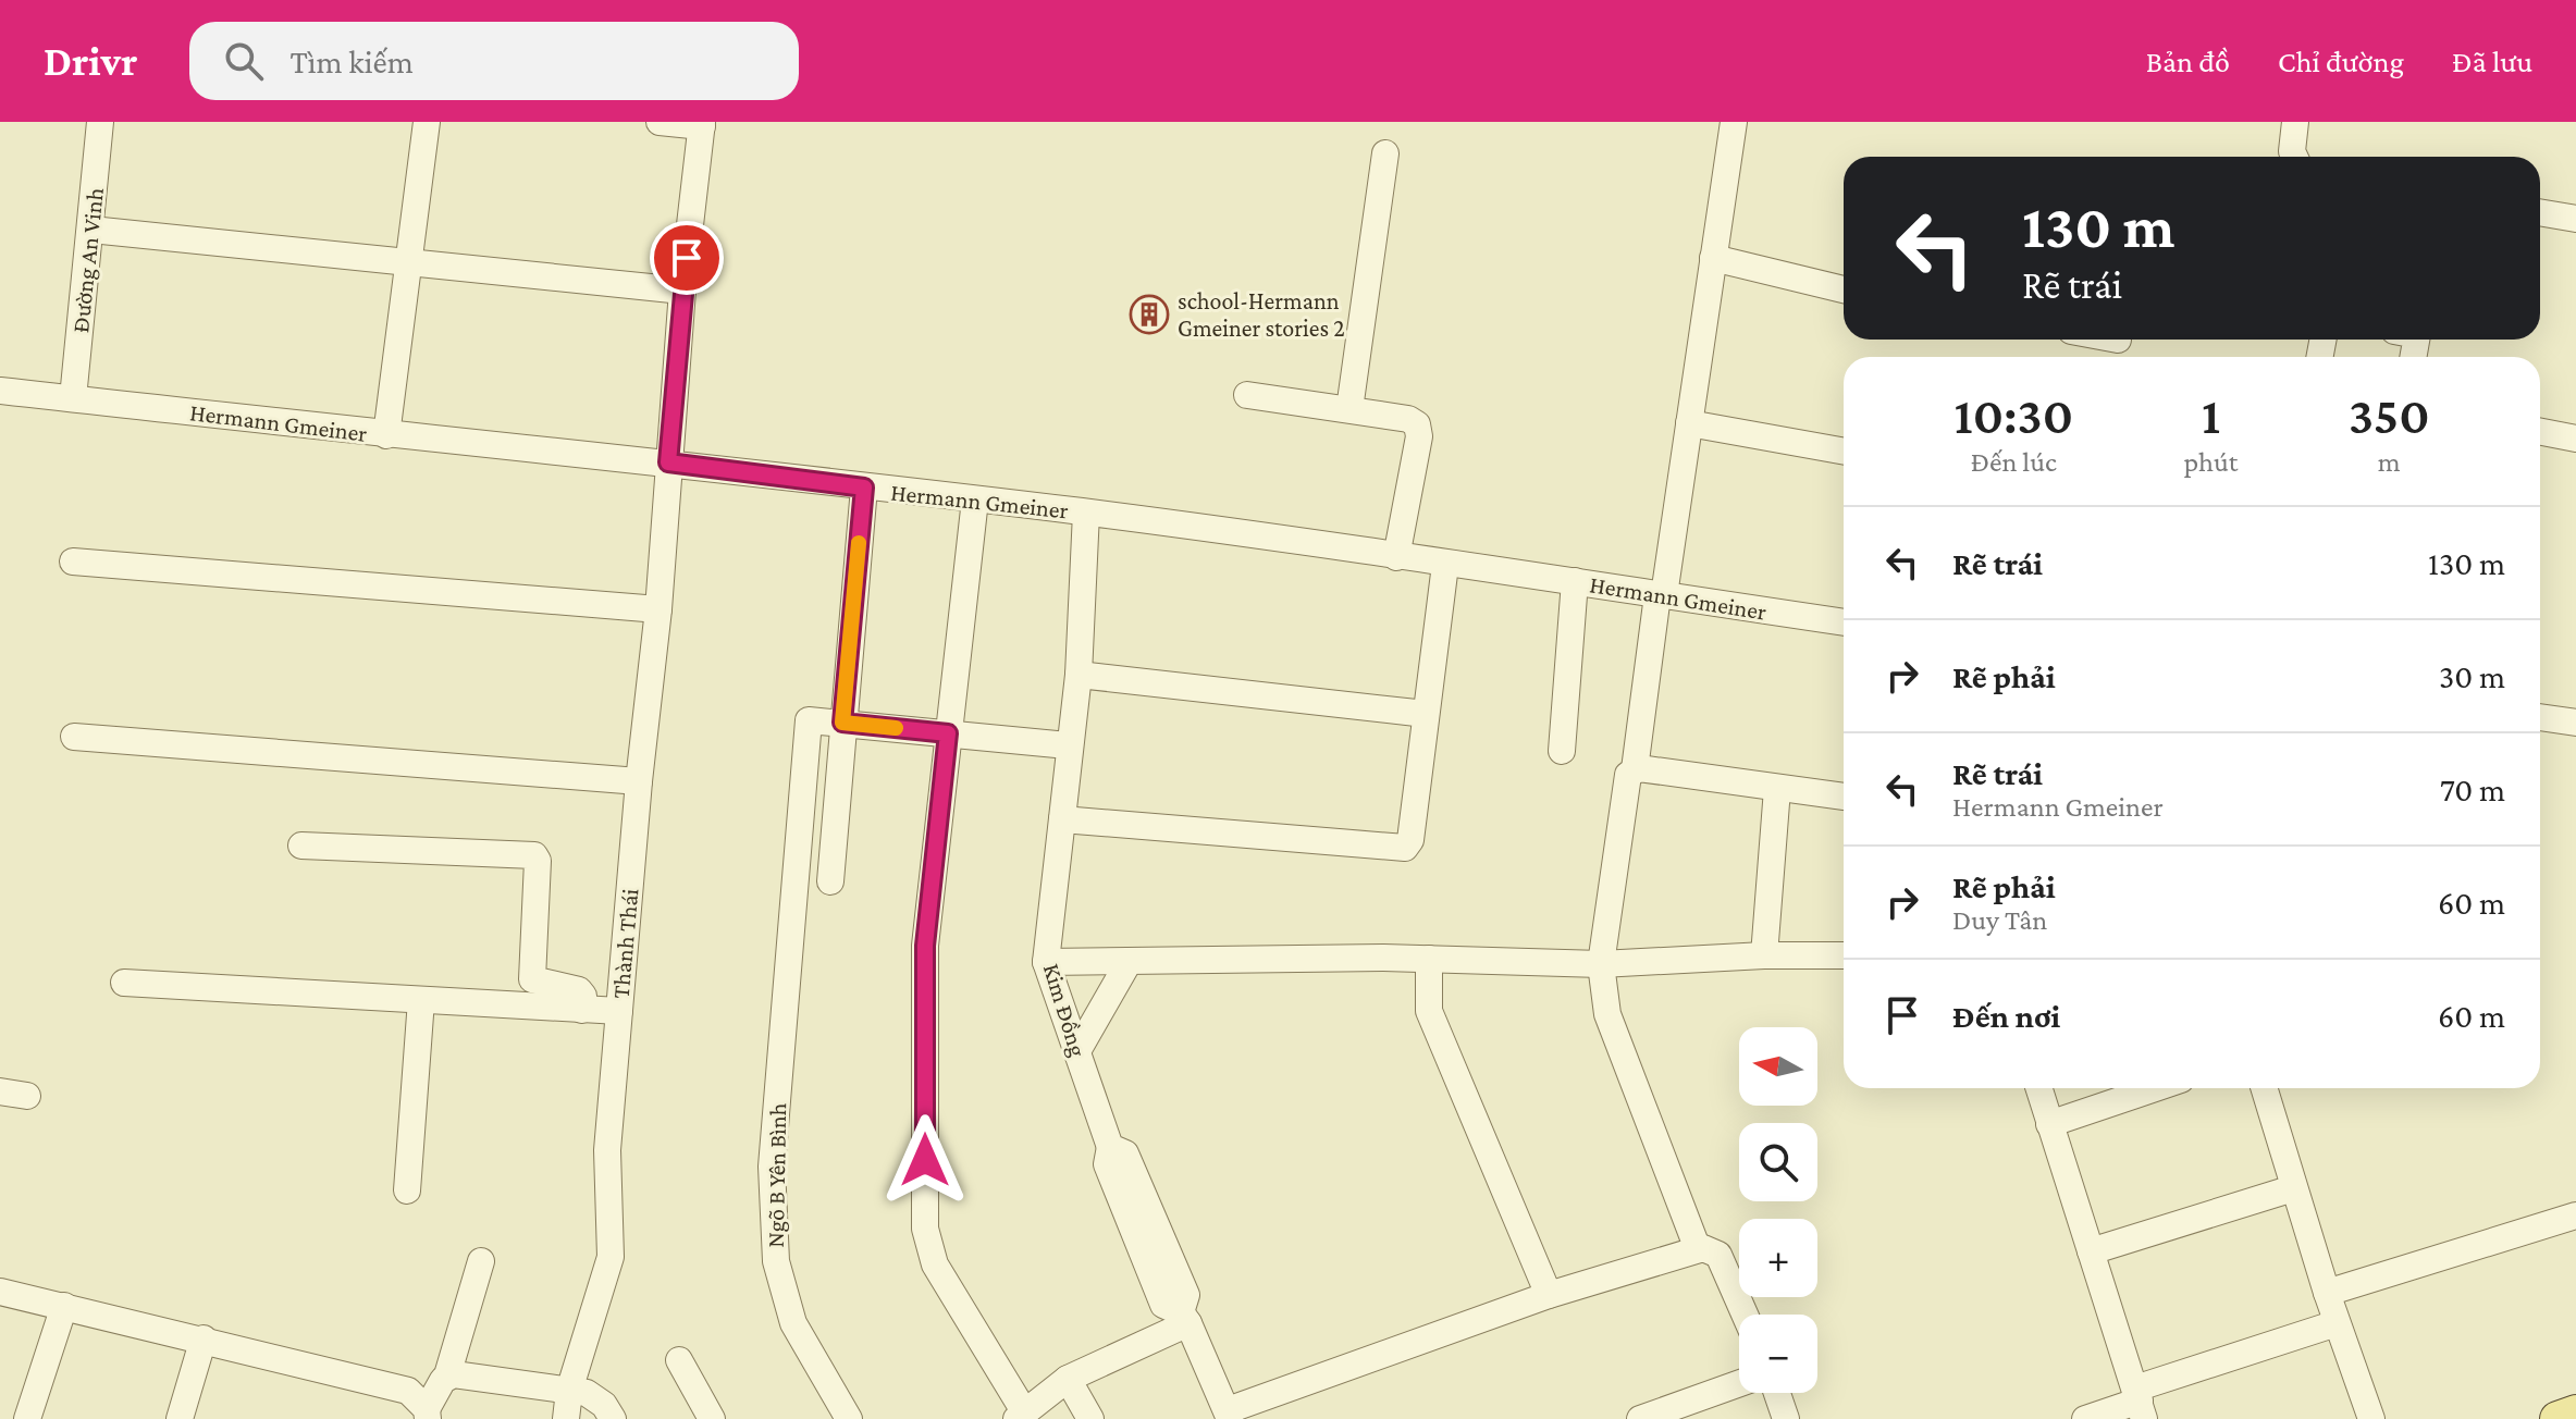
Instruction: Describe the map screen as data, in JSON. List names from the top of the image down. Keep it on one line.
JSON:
{"streets":{"street":["Đường An Vinh","Hermann Gmeiner","Thành Thái","Kim Đồng","Ngõ B Yên Bình"]},"crossings":[["Đường An Vinh","Hermann Gmeiner"],["Hermann Gmeiner","Thành Thái"],["Hermann Gmeiner","Kim Đồng"]],"places":{"building":["school-Hermann Gmeiner stories 2"]},"north":"left","page":{"header":"Drivr","search":"Tìm kiếm","nav":["Bản đồ","Chỉ đường","Đã lưu"],"turn":["130 m","Rẽ trái"],"eta":["10:30","Đến lúc","1","phút","350","m"],"list":[{"name":"Rẽ trái","value":"130 m"},{"name":"Rẽ phải","value":"30 m"},{"name":"Rẽ trái","note":"Hermann Gmeiner","value":"70 m"},{"name":"Rẽ phải","note":"Duy Tân","value":"60 m"},{"name":"Đến nơi","value":"60 m"}],"map_buttons":["+","−"]}}
